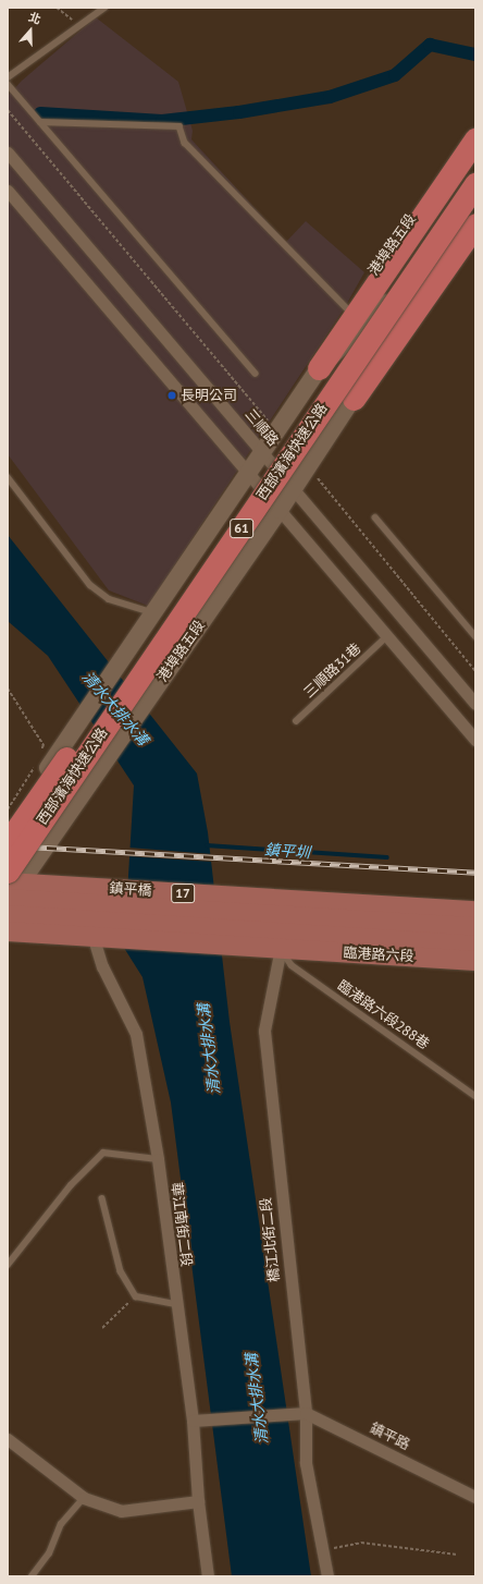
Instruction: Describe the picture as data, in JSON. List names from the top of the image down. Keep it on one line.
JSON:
{"streets":{"highway":["西部濱海快速公路","61"],"main road":["鎮平橋","17","臨港路六段"],"street":["港埠路五段","三順路","華江南街二段","橋江北街二段","鎮平路"],"lane":["三順路31巷","臨港路六段288巷"]},"crossings":[["港埠路五段","三順路"],["港埠路五段","西部濱海快速公路"],["港埠路五段","17"],["西部濱海快速公路","17"],["鎮平橋","17"],["鎮平橋","臨港路六段"],["鎮平橋","臨港路六段288巷"],["鎮平橋","華江南街二段"],["鎮平橋","橋江北街二段"],["17","臨港路六段"],["17","臨港路六段288巷"],["17","華江南街二段"],["17","橋江北街二段"],["臨港路六段","臨港路六段288巷"],["臨港路六段","橋江北街二段"],["臨港路六段288巷","橋江北街二段"],["橋江北街二段","鎮平路"]],"water":["清水大排水溝","鎮平圳"],"places":["長明公司"],"north":"top"}
